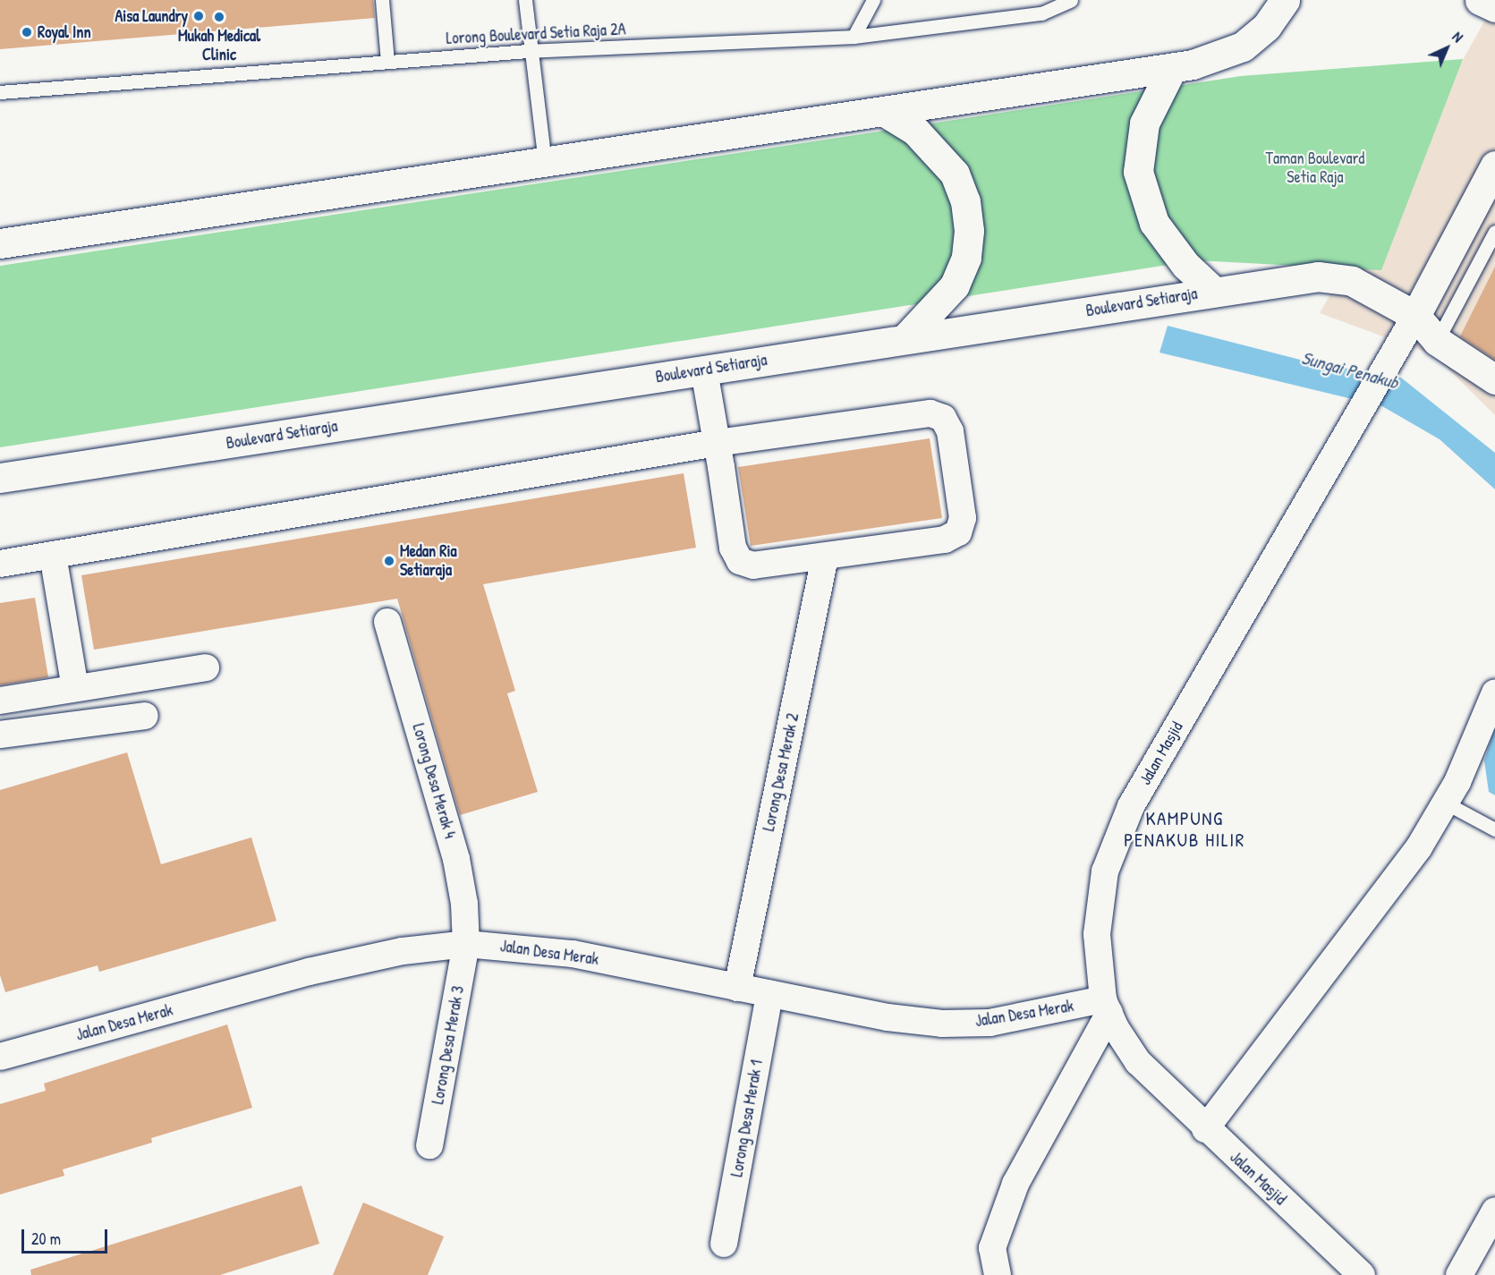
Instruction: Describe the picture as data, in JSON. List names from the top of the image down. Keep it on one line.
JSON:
{"streets":{"street":["Boulevard Setiaraja","Jalan Masjid","Lorong Desa Merak 2","Lorong Desa Merak 4","Jalan Desa Merak","Lorong Desa Merak 3","Lorong Desa Merak 1"],"lane":["Lorong Boulevard Setia Raja 2A"]},"crossings":[["Boulevard Setiaraja","Jalan Masjid"],["Jalan Masjid","Jalan Desa Merak"],["Lorong Desa Merak 2","Jalan Desa Merak"],["Lorong Desa Merak 4","Jalan Desa Merak"],["Lorong Desa Merak 4","Lorong Desa Merak 3"],["Jalan Desa Merak","Lorong Desa Merak 3"],["Jalan Desa Merak","Lorong Desa Merak 1"]],"districts":["KAMPUNG PENAKUB HILIR"],"water":["Sungai Penakub"],"parks":["Taman Boulevard Setia Raja"],"places":["Aisa Laundry","Mukah Medical Clinic","Royal Inn","Medan Ria Setiaraja"],"scale_bar":"20 m","north":"top right"}
